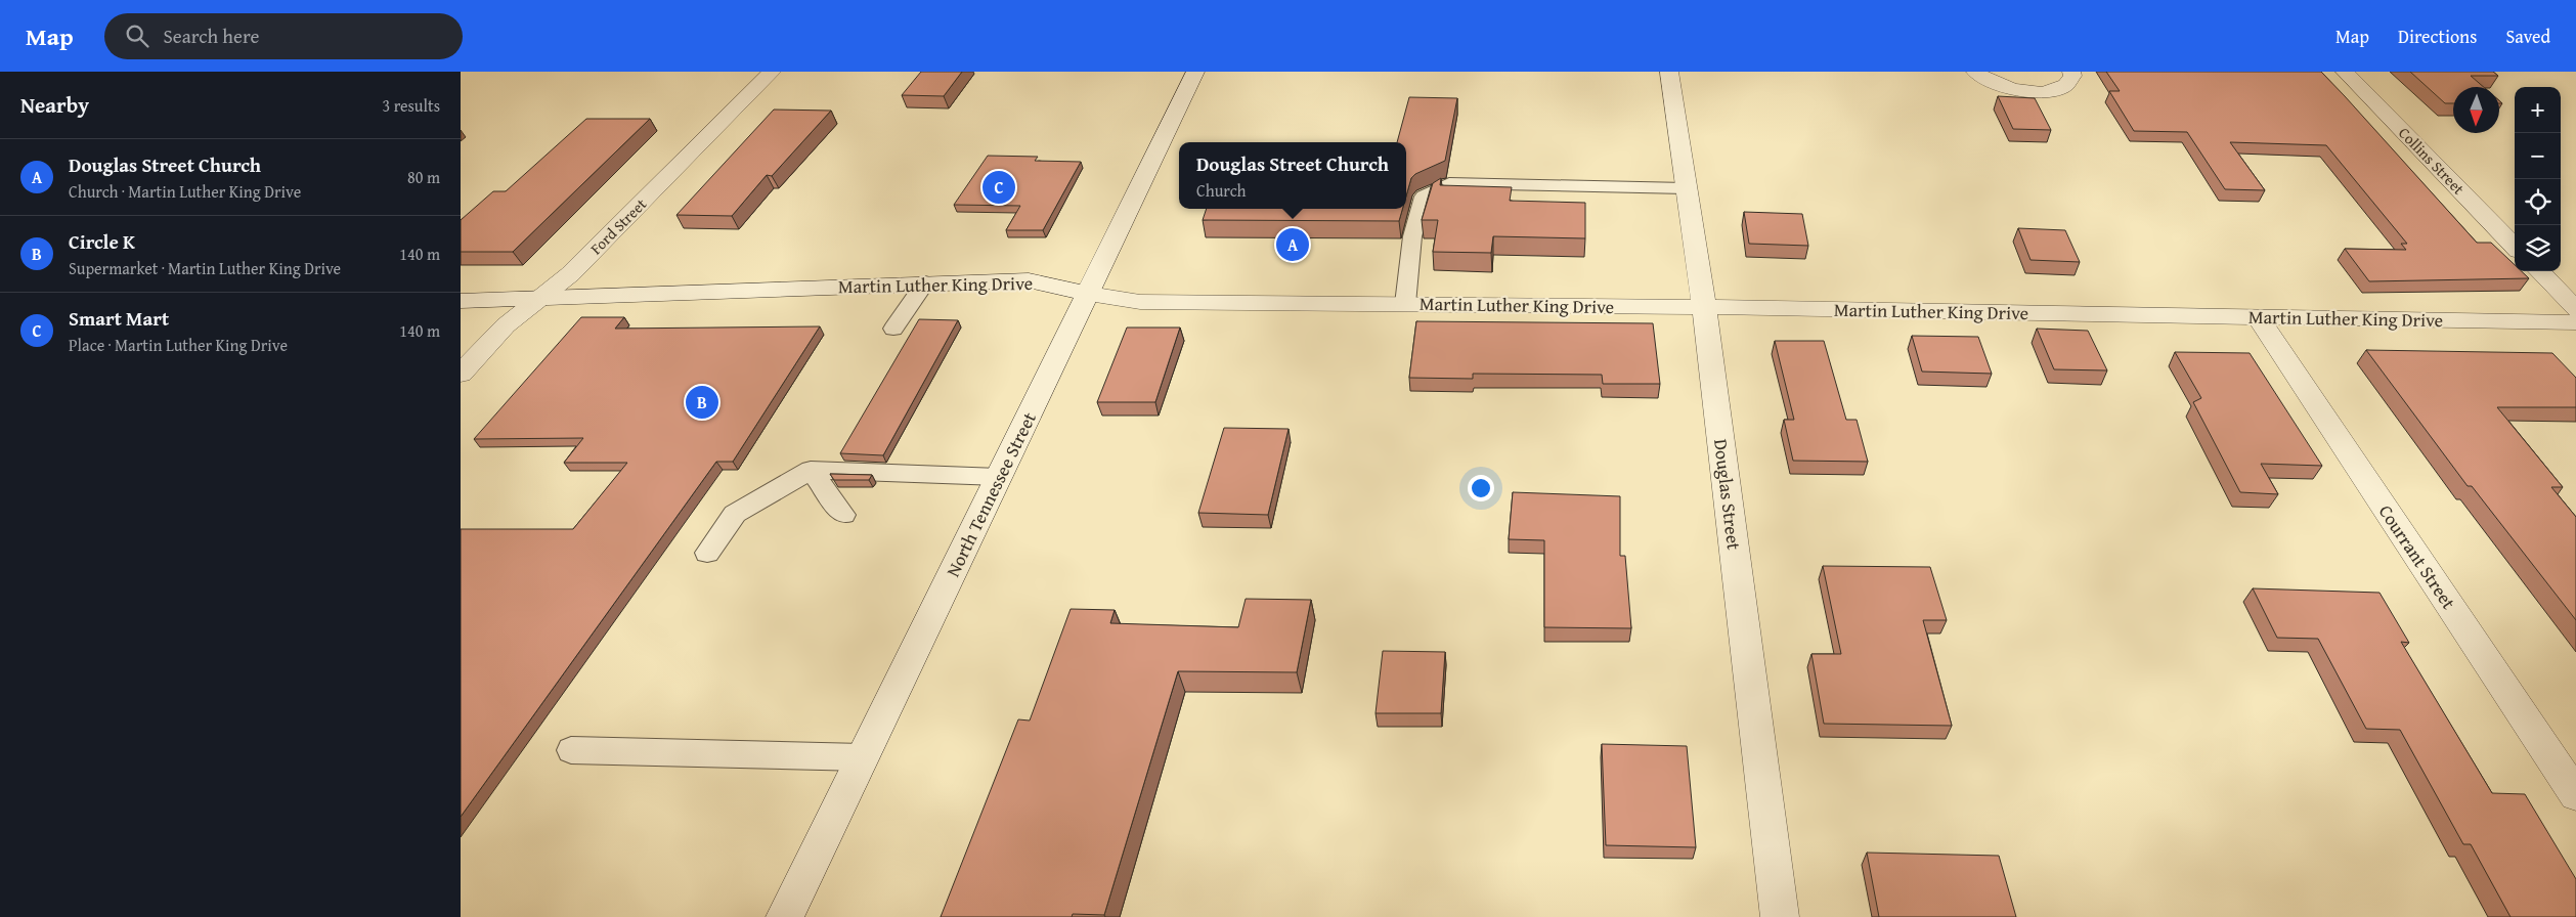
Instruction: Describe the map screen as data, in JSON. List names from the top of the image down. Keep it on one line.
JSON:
{"streets":{"street":["Collins Street","Ford Street","Martin Luther King Drive","North Tennessee Street","Douglas Street","Courrant Street"]},"crossings":[["Ford Street","Martin Luther King Drive"],["Martin Luther King Drive","North Tennessee Street"],["Martin Luther King Drive","Douglas Street"],["Martin Luther King Drive","Courrant Street"]],"north":"bottom","page":{"header":"Map","search":"Search here","nav":["Map","Directions","Saved"],"heading":["Nearby","3 results"],"map_buttons":["+","−"],"list":[{"mark":"A","name":"Douglas Street Church","note":"Church · Martin Luther King Drive","value":"80 m"},{"mark":"B","name":"Circle K","note":"Supermarket · Martin Luther King Drive","value":"140 m"},{"mark":"C","name":"Smart Mart","note":"Place · Martin Luther King Drive","value":"140 m"}],"popup":["Douglas Street Church","Church"],"pins":["C","A","B"]}}
